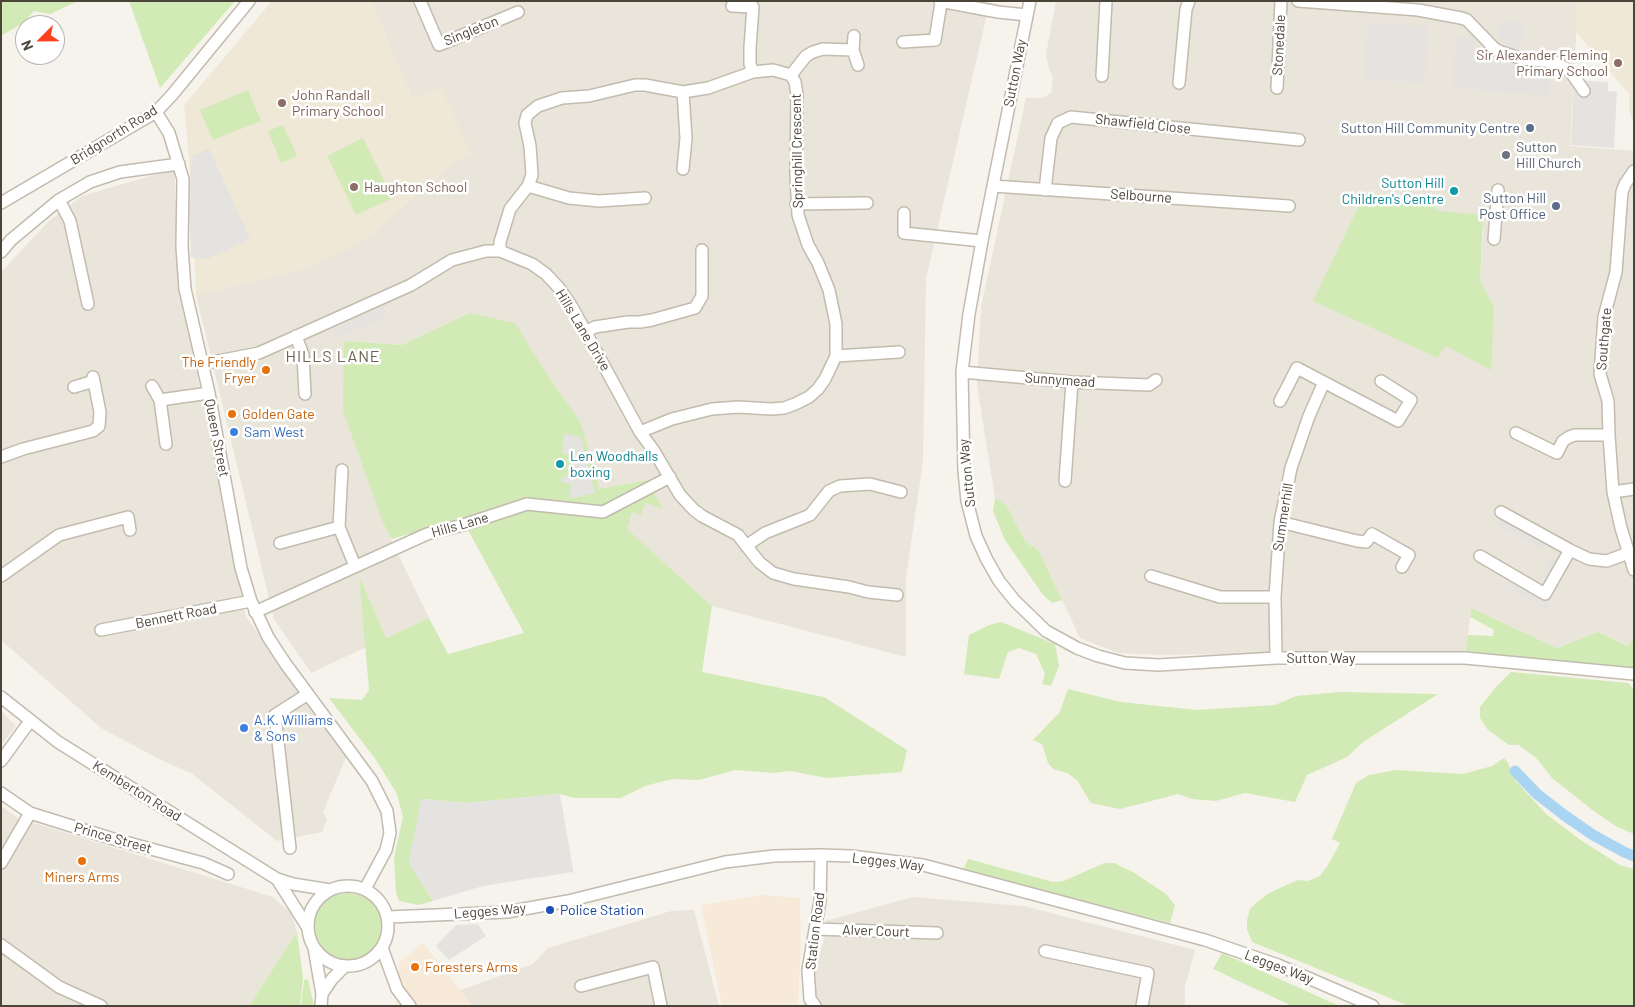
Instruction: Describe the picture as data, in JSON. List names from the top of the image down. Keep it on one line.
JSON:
{"streets":{"street":["Singleton","Stonedale","Sutton Way","Shawfield Close","Bridgnorth Road","Springhill Crescent","Selbourne","Hills Lane Drive","Southgate","Sunnymead","Queen Street","Summerhill","Hills Lane","Bennett Road","Kemberton Road","Prince Street","Legges Way","Station Road","Alver Court"]},"crossings":[["Sutton Way","Selbourne"],["Sutton Way","Sunnymead"],["Sutton Way","Summerhill"],["Shawfield Close","Selbourne"],["Bridgnorth Road","Queen Street"],["Springhill Crescent","Hills Lane Drive"],["Hills Lane Drive","Queen Street"],["Hills Lane Drive","Hills Lane"],["Queen Street","Hills Lane"],["Queen Street","Bennett Road"],["Queen Street","Kemberton Road"],["Queen Street","Legges Way"],["Hills Lane","Bennett Road"],["Kemberton Road","Legges Way"],["Legges Way","Station Road"],["Station Road","Alver Court"]],"districts":["HILLS LANE"],"places":["Sir Alexander Fleming Primary School","John Randall Primary School","Sutton Hill Community Centre","Sutton Hill Church","Haughton School","Sutton Hill Children's Centre","Sutton Hill Post Office","The Friendly Fryer","Golden Gate","Sam West","Len Woodhalls boxing","A.K. Williams & Sons","Miners Arms","Police Station","Foresters Arms"],"north":"bottom left"}
